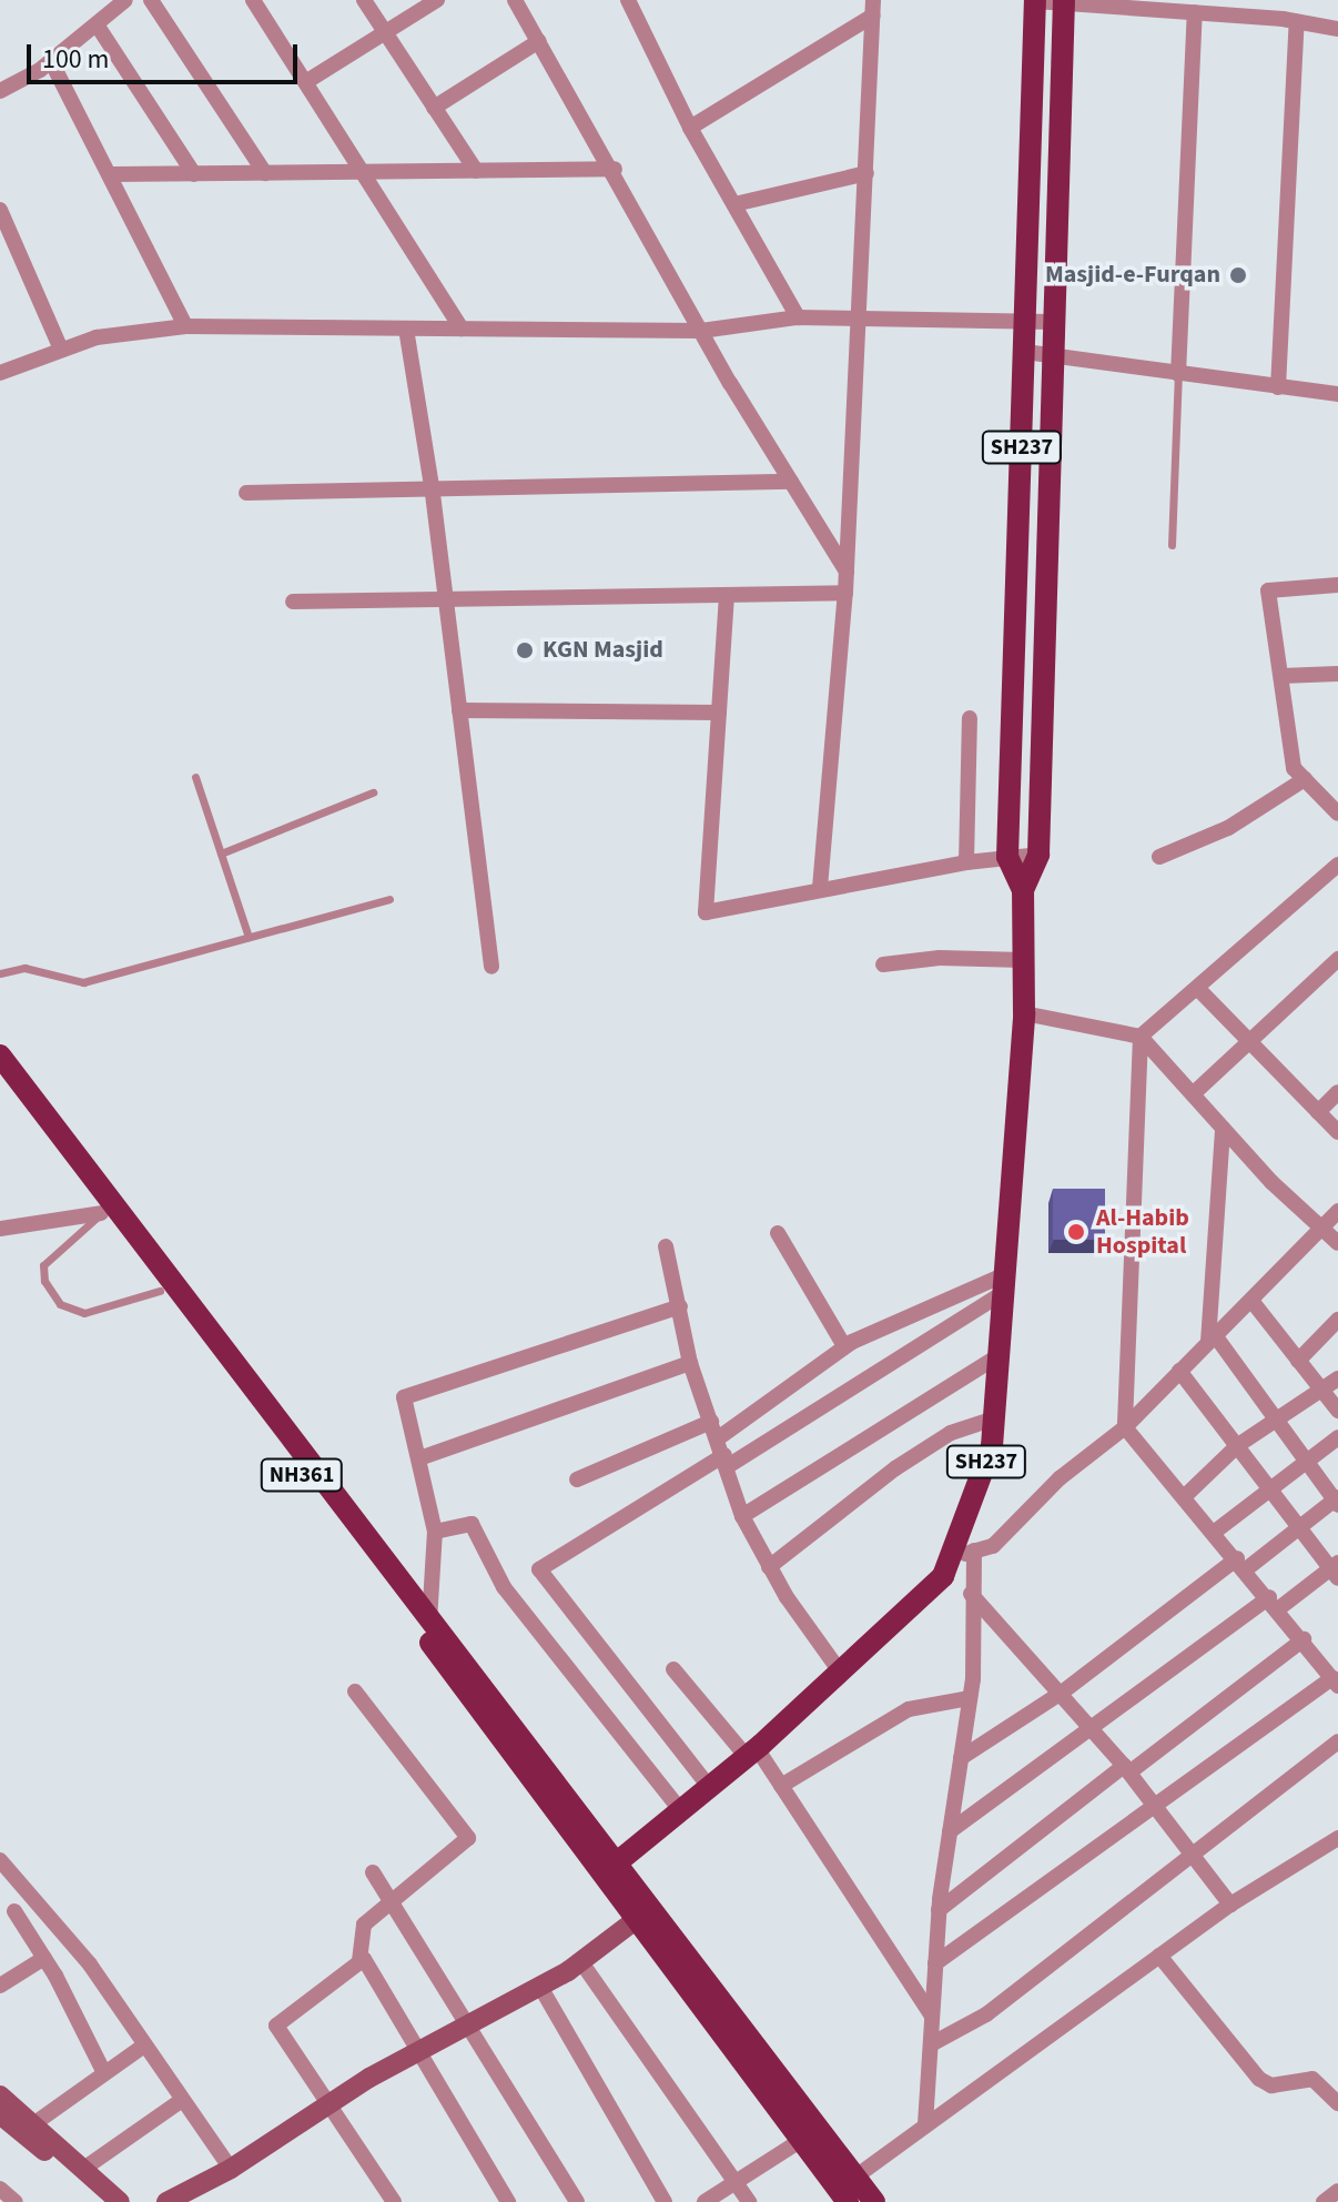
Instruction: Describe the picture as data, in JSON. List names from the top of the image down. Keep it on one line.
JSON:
{"streets":{"main road":["SH237","NH361"]},"crossings":[["SH237","NH361"]],"places":["Masjid-e-Furqan","KGN Masjid","Al-Habib Hospital"],"scale_bar":"100 m"}
